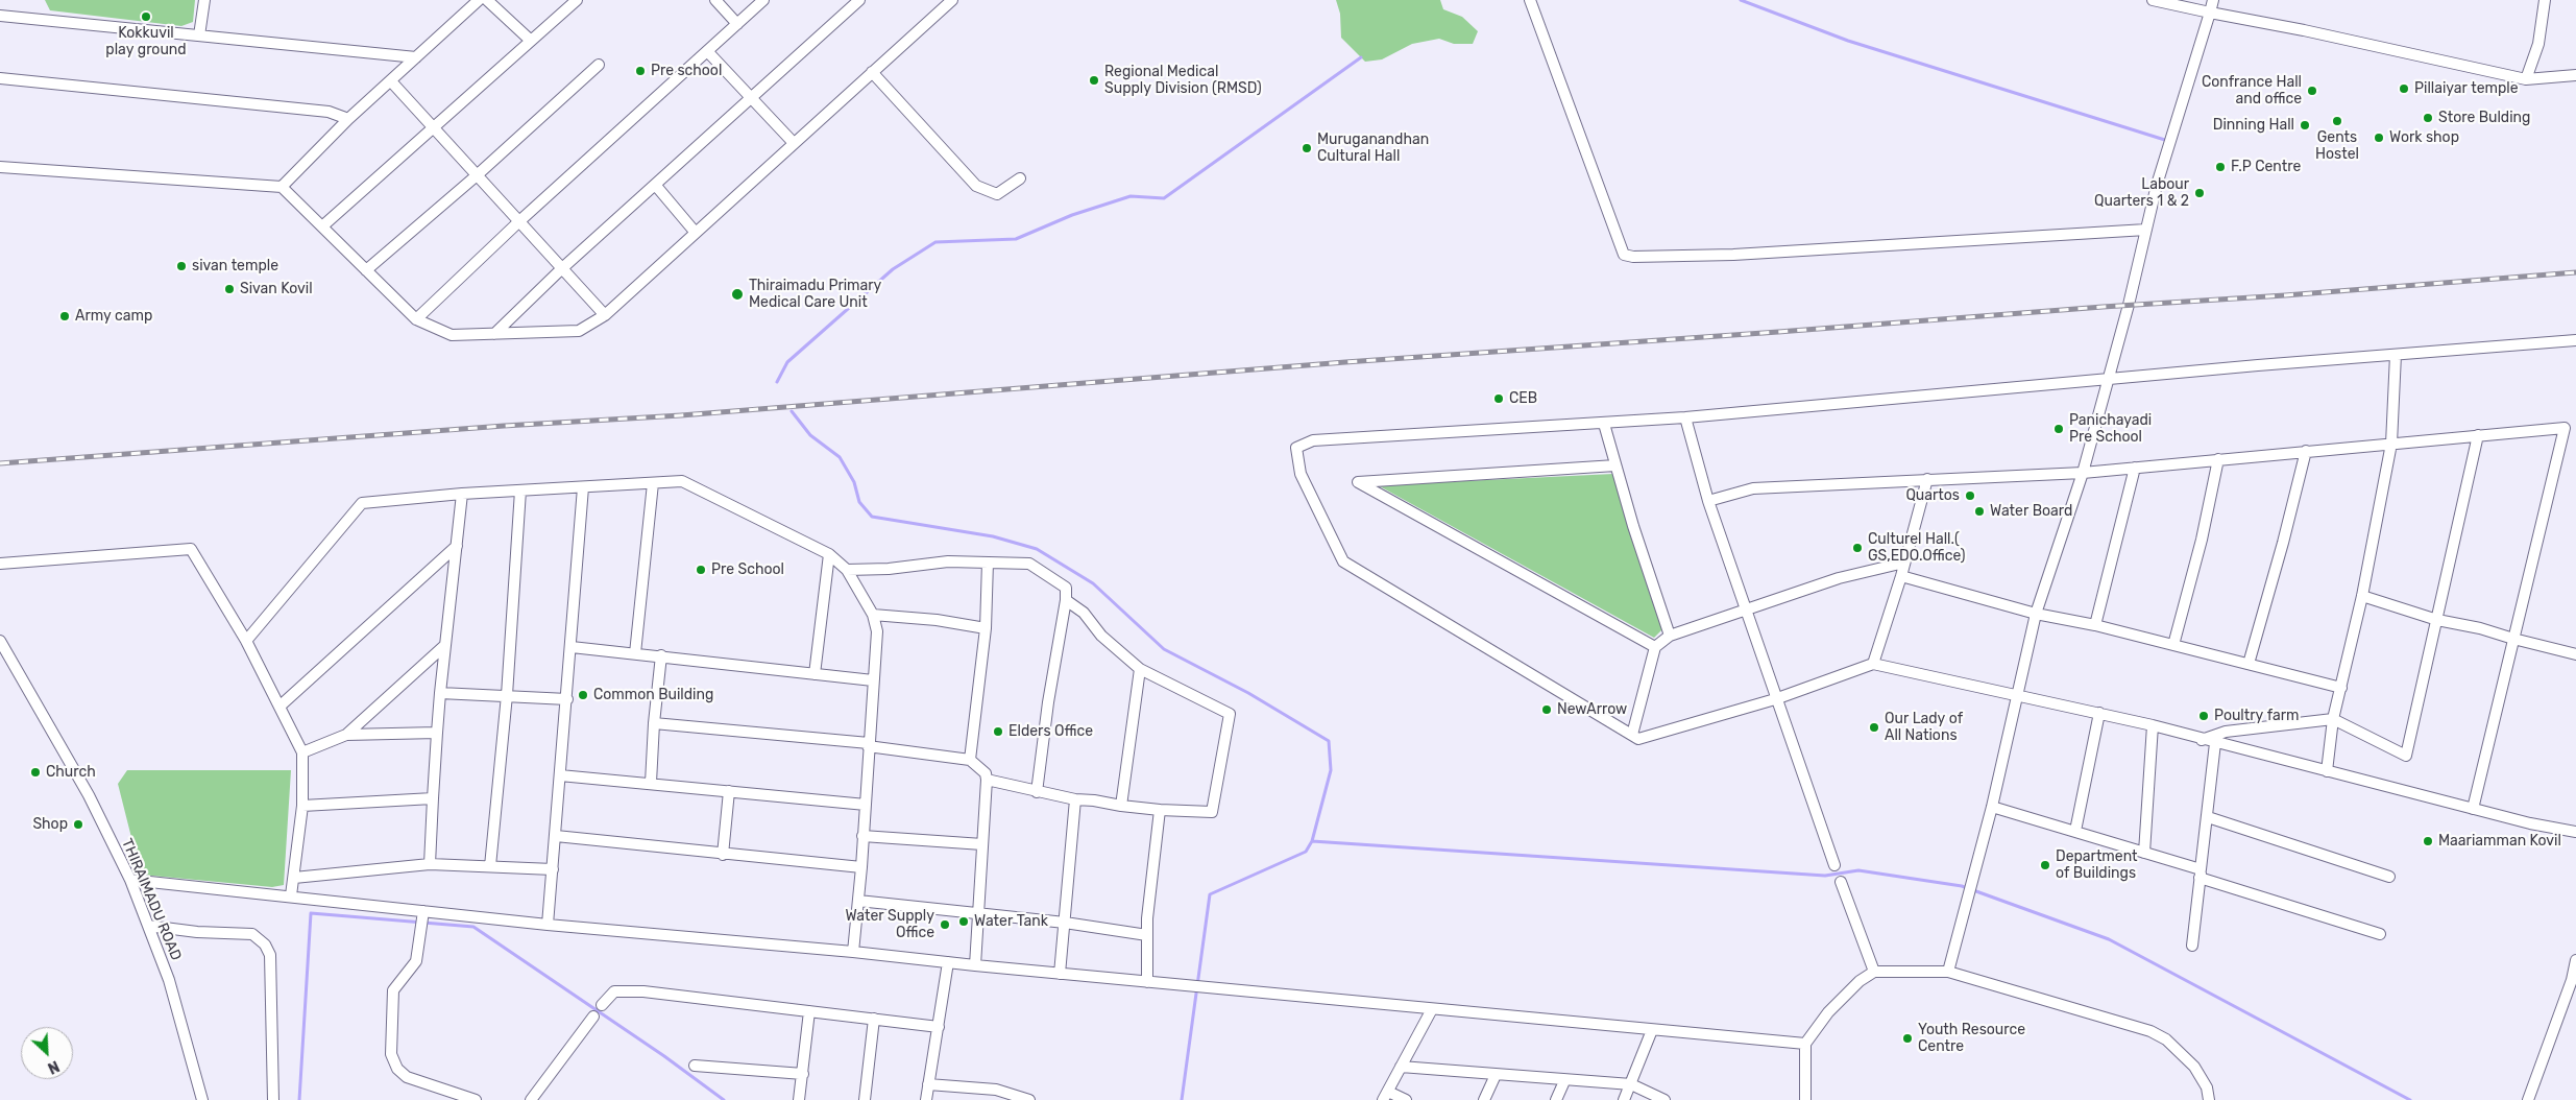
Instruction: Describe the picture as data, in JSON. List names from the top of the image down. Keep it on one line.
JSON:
{"streets":{"street":["THIRAIMADU ROAD"]},"places":["Kokkuvil play ground","Pre school","Regional Medical Supply Division (RMSD)","Pillaiyar temple","Confrance Hall and office","Store Bulding","Gents Hostel","Dinning Hall","Work shop","Muruganandhan Cultural Hall","F.P Centre","Labour Quarters 1 & 2","sivan temple","Sivan Kovil","Thiraimadu Primary Medical Care Unit","Army camp","CEB","Panichayadi Pre School","Quartos","Water Board","Culturel Hall.( GS,EDO.Office)","Pre School","Common Building","NewArrow","Poultry farm","Our Lady of All Nations","Elders Office","Church","Shop","Maariamman Kovil","Department of Buildings","Water Tank","Water Supply Office","Youth Resource Centre"],"north":"bottom right"}
